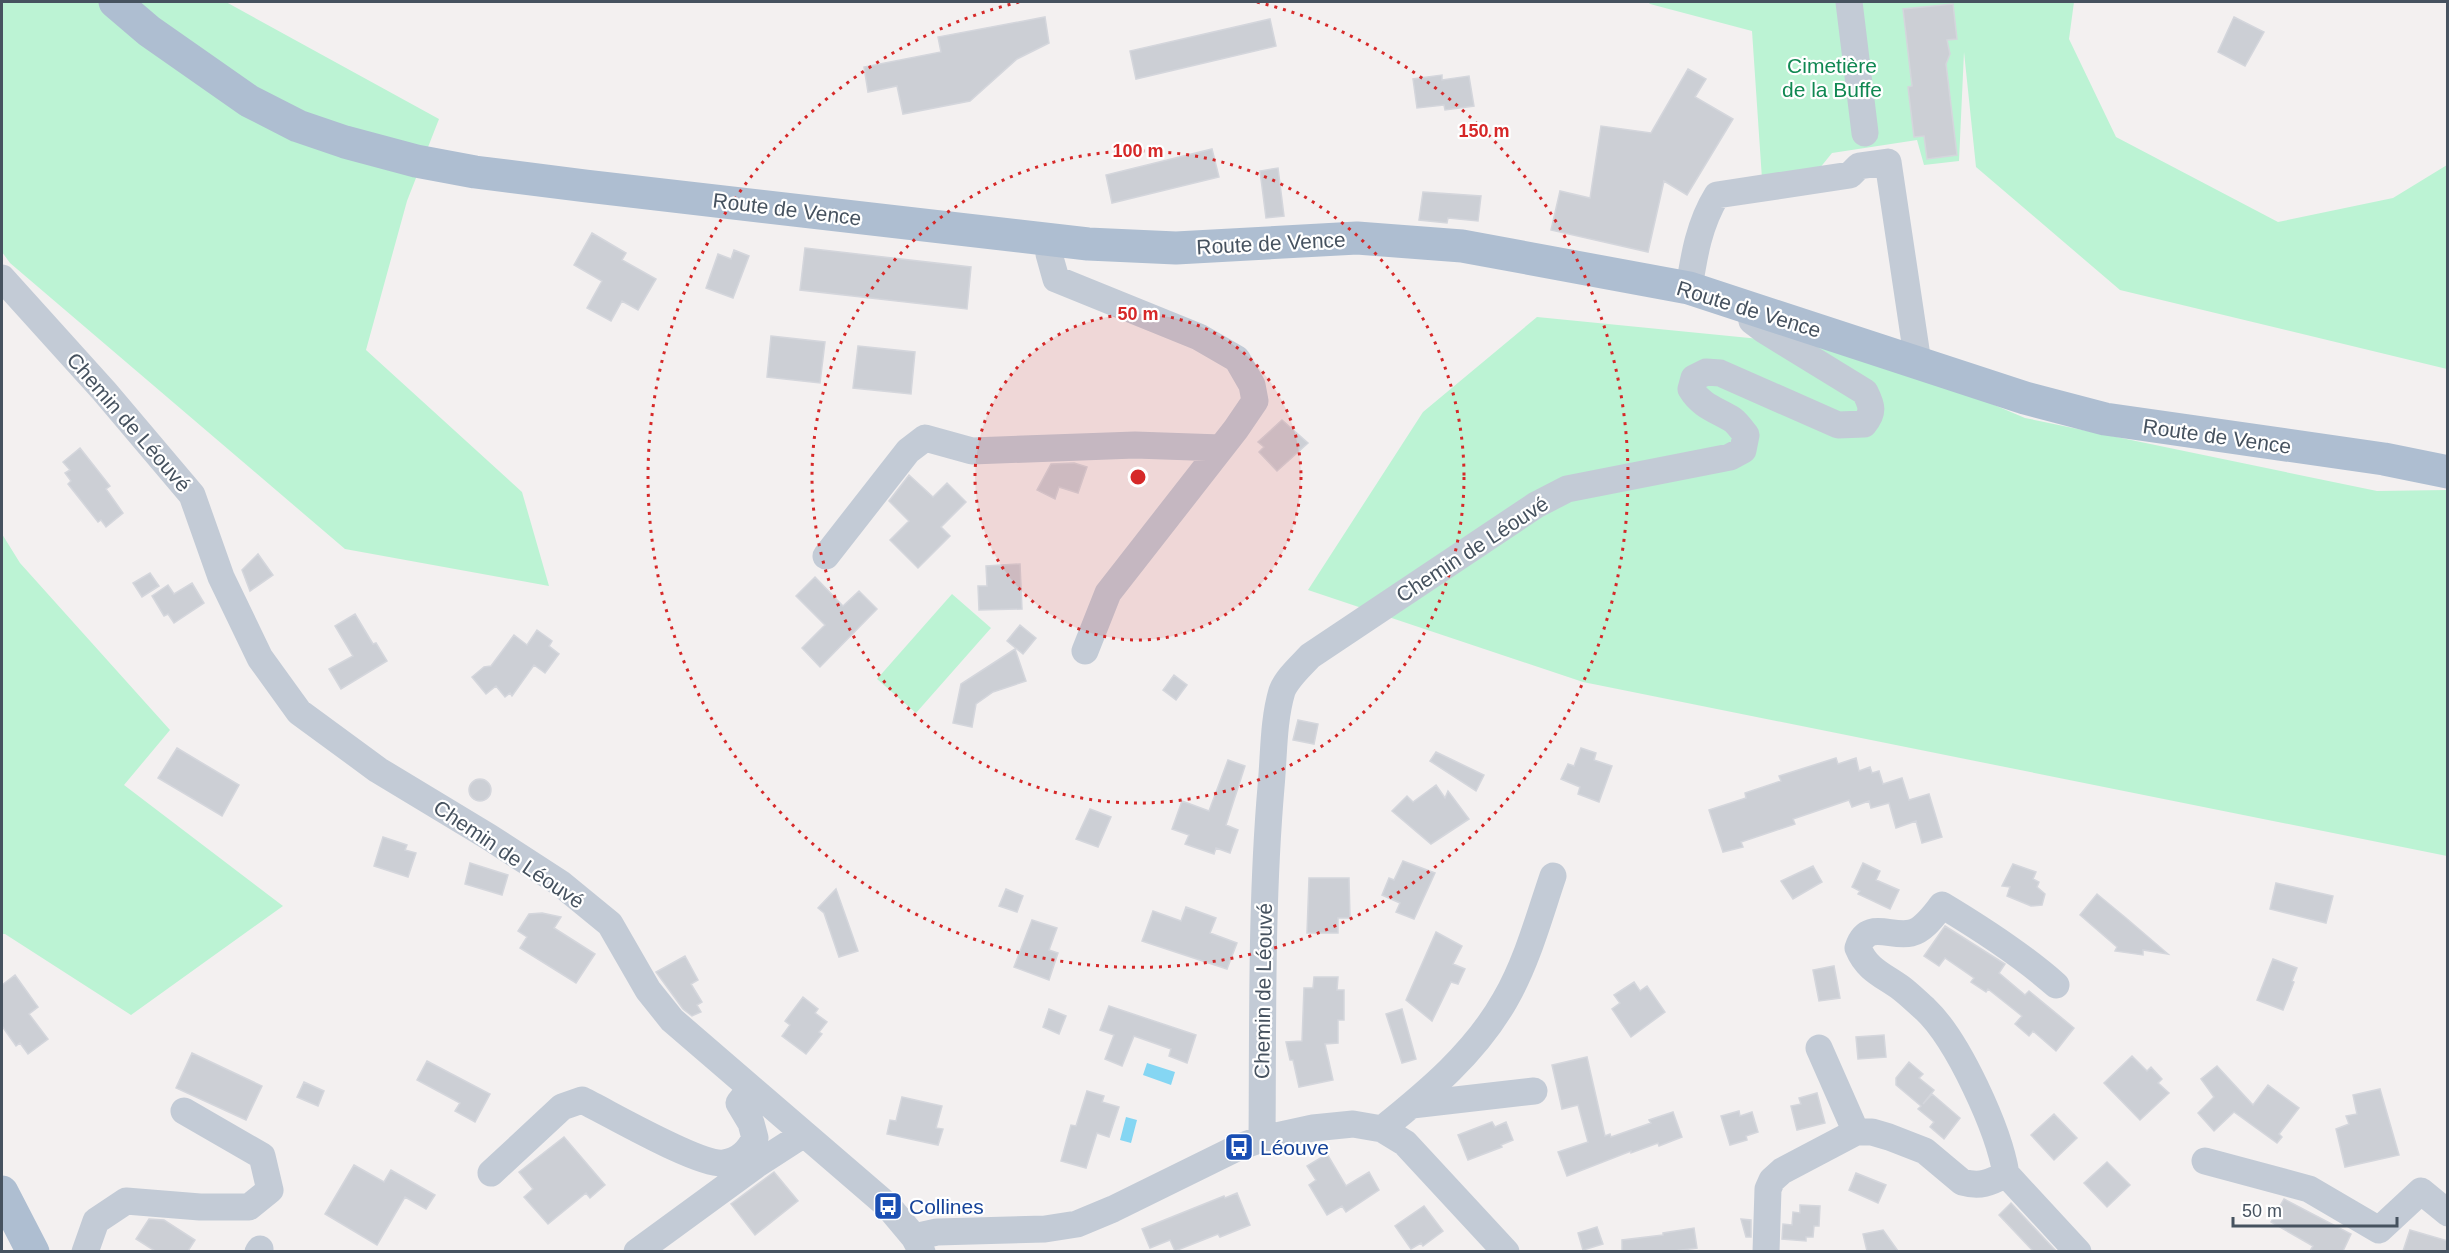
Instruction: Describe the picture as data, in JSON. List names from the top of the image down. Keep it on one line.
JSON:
{"streets":{"main road":["Route de Vence"],"street":["Chemin de Léouvé"]},"crossings":[["Route de Vence","Chemin de Léouvé"]],"parks":["Cimetière de la Buffe"],"places":{"bus stop":["Léouve","Collines"]},"scale_bar":"50 m","rings":["150 m","100 m","50 m"]}
